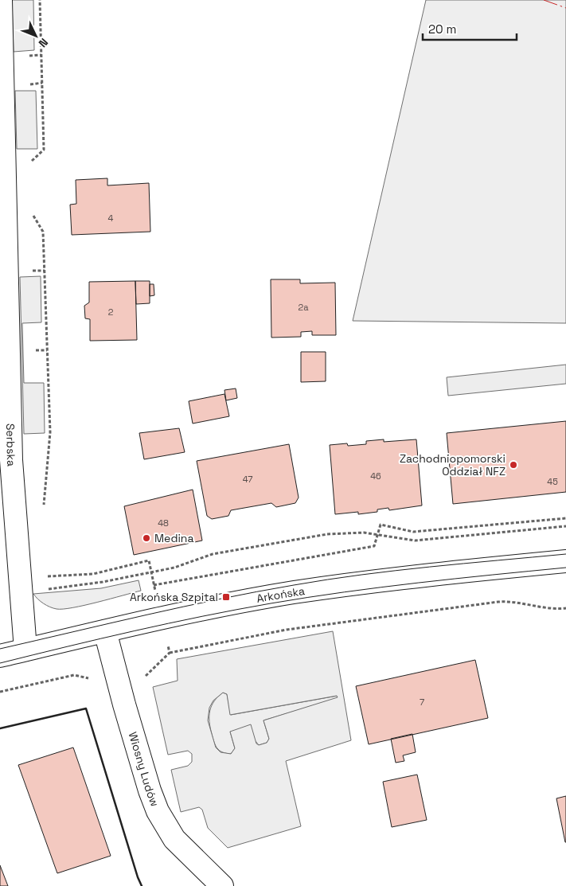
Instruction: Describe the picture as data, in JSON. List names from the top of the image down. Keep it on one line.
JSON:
{"streets":{"street":["Serbska","Arkońska","Wiosny Ludów"]},"crossings":[["Serbska","Arkońska"],["Arkońska","Wiosny Ludów"]],"places":{"other":["Zachodniopomorski Oddział NFZ","Medina"],"transit":["Arkońska Szpital"]},"house_numbers":["4","2a","2","46","47","45","48","7"],"scale_bar":"20 m","north":"bottom right"}
